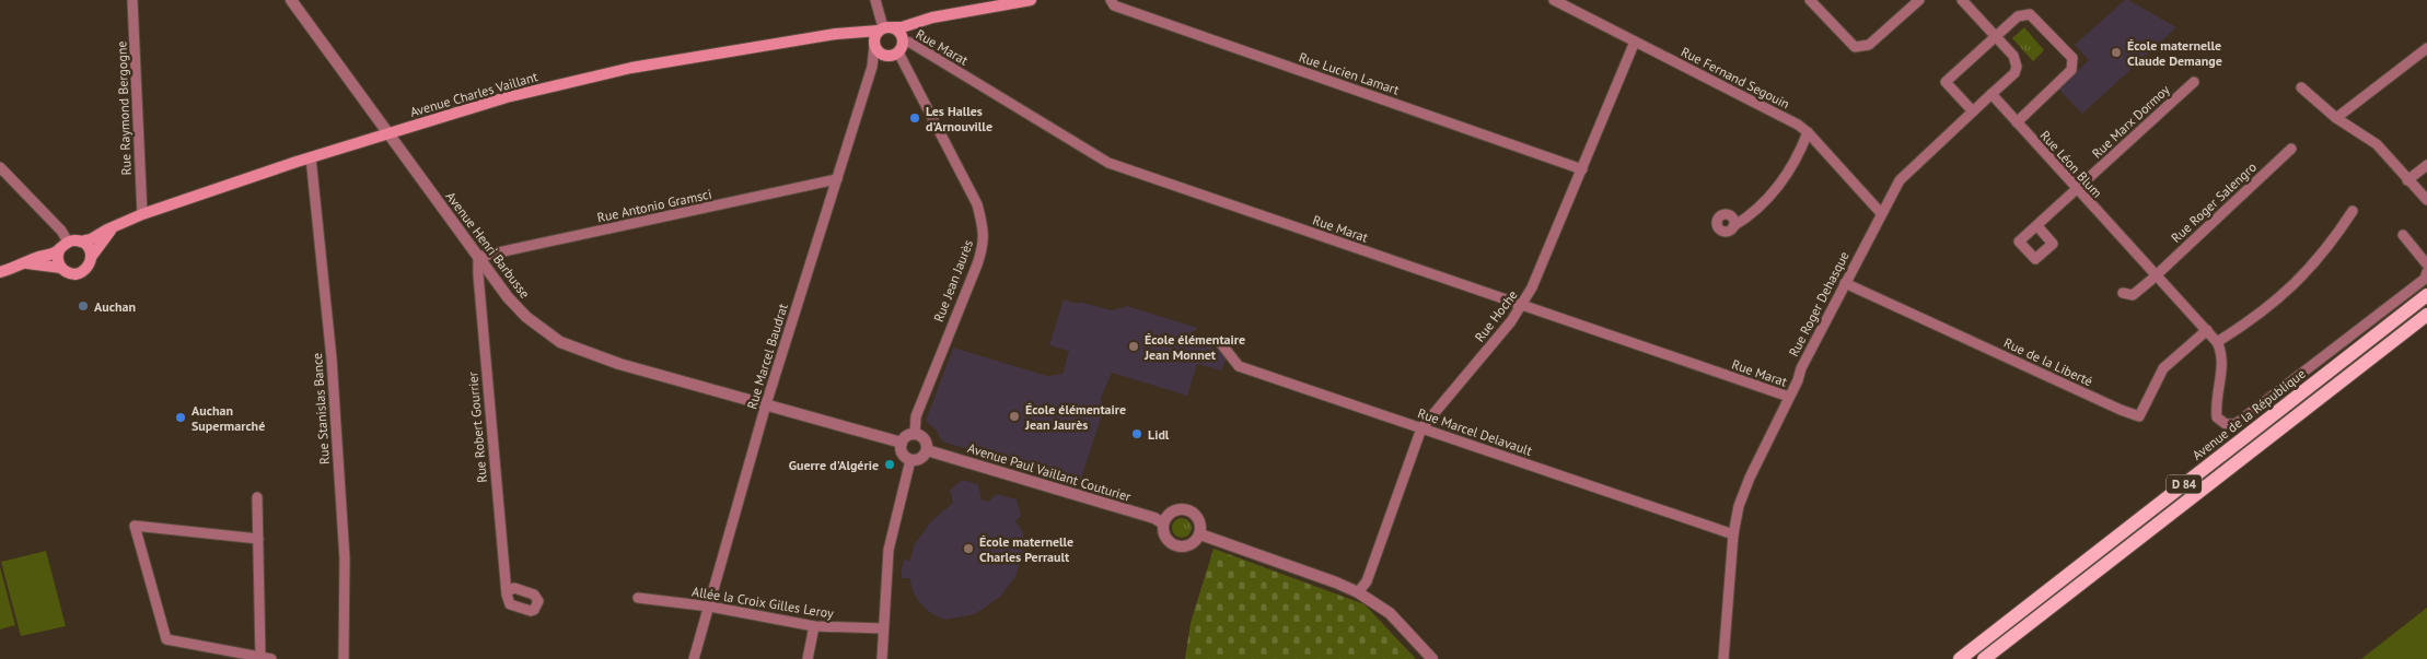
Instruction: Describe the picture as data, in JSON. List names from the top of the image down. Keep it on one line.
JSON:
{"streets":{"main road":["Avenue Charles Vaillant","Avenue de la République","D 84"],"street":["Rue Marat","Rue Lucien Lamart","Rue Fernand Segouin","Rue Raymond Bergogne","Rue Marx Dormoy","Rue Léon Blum","Rue Roger Salengro","Rue Antonio Gramsci","Avenue Henri Barbusse","Rue Jean Jaurès","Rue Roger Dehasque","Rue Hoche","Rue Marcel Baudrat","Rue de la Liberté","Rue Stanislas Bance","Rue Robert Gourrier","Rue Marcel Delavault","Avenue Paul Vaillant Couturier","Allée la Croix Gilles Leroy"]},"crossings":[["Rue Marat","Avenue Charles Vaillant"],["Rue Marat","Rue Jean Jaurès"],["Rue Marat","Rue Roger Dehasque"],["Rue Marat","Rue Hoche"],["Rue Marat","Rue Marcel Baudrat"],["Rue Lucien Lamart","Rue Hoche"],["Rue Fernand Segouin","Rue Roger Dehasque"],["Rue Fernand Segouin","Rue Hoche"],["Avenue Charles Vaillant","Rue Raymond Bergogne"],["Avenue Charles Vaillant","Avenue Henri Barbusse"],["Avenue Charles Vaillant","Rue Jean Jaurès"],["Avenue Charles Vaillant","Rue Marcel Baudrat"],["Avenue Charles Vaillant","Rue Stanislas Bance"],["Rue Marx Dormoy","Rue Léon Blum"],["Rue Léon Blum","Rue Roger Salengro"],["Rue Léon Blum","Rue Roger Dehasque"],["Rue Léon Blum","Rue de la Liberté"],["Rue Antonio Gramsci","Avenue Henri Barbusse"],["Rue Antonio Gramsci","Rue Marcel Baudrat"],["Rue Antonio Gramsci","Rue Robert Gourrier"],["Avenue Henri Barbusse","Rue Jean Jaurès"],["Avenue Henri Barbusse","Rue Marcel Baudrat"],["Avenue Henri Barbusse","Rue Robert Gourrier"],["Avenue Henri Barbusse","Avenue Paul Vaillant Couturier"],["Rue Jean Jaurès","Rue Marcel Baudrat"],["Rue Jean Jaurès","Avenue Paul Vaillant Couturier"],["Rue Roger Dehasque","Rue de la Liberté"],["Rue Roger Dehasque","Rue Marcel Delavault"],["Rue Hoche","Rue Marcel Delavault"],["Rue Marcel Baudrat","Allée la Croix Gilles Leroy"]],"places":["École maternelle Claude Demange","Les Halles d'Arnouville","Auchan","École élémentaire Jean Monnet","École élémentaire Jean Jaurès","Auchan Supermarché","Lidl","Guerre d'Algérie","École maternelle Charles Perrault"]}
